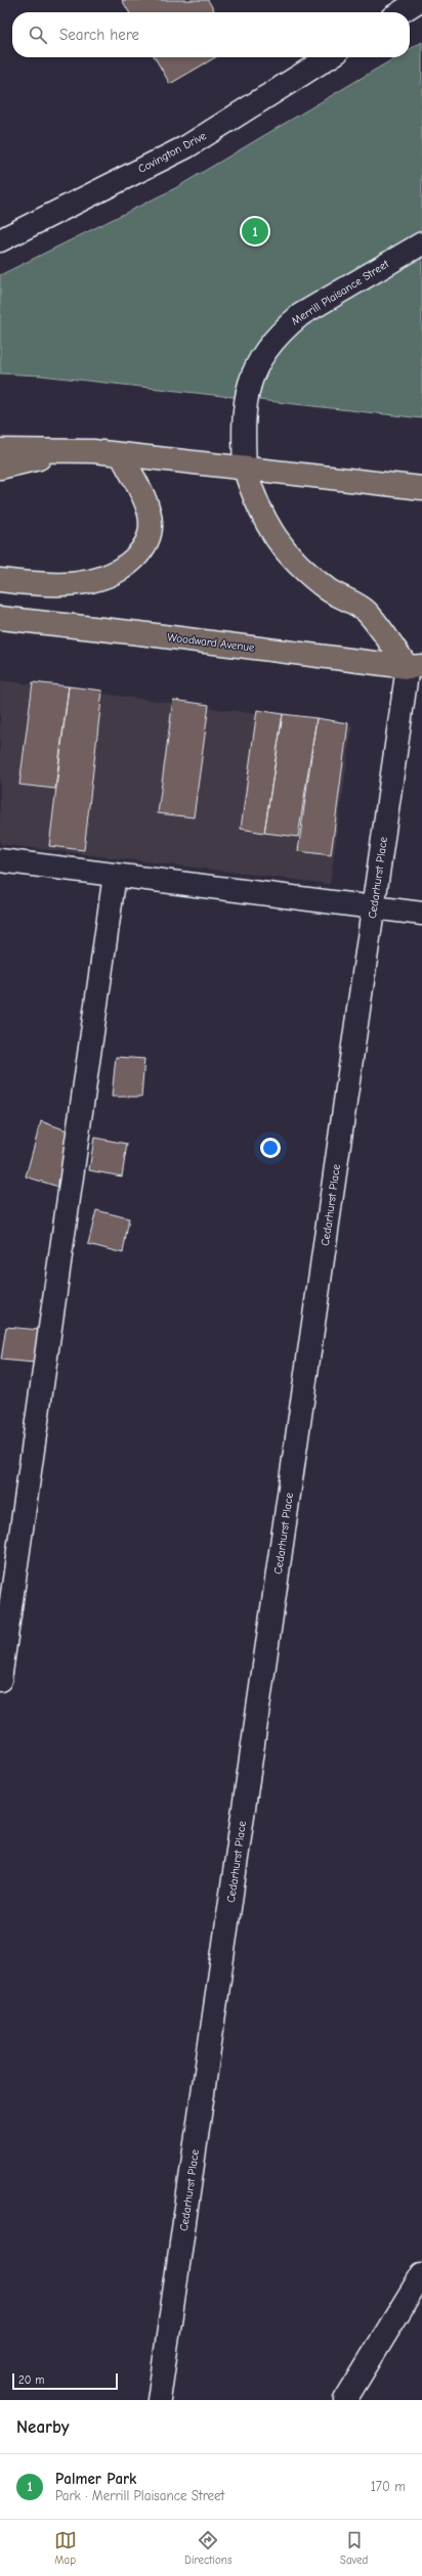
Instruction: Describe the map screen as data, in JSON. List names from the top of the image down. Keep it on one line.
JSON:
{"streets":{"main road":["Woodward Avenue"],"street":["Covington Drive","Merrill Plaisance Street","Cedarhurst Place"]},"crossings":[["Woodward Avenue","Cedarhurst Place"]],"scale_bar":"20 m","page":{"search":"Search here","pins":"1","scale":"20 m","heading":"Nearby","list":[{"mark":"1","name":"Palmer Park","note":"Park · Merrill Plaisance Street","value":"170 m"}],"nav":["Map","Directions","Saved"]}}
